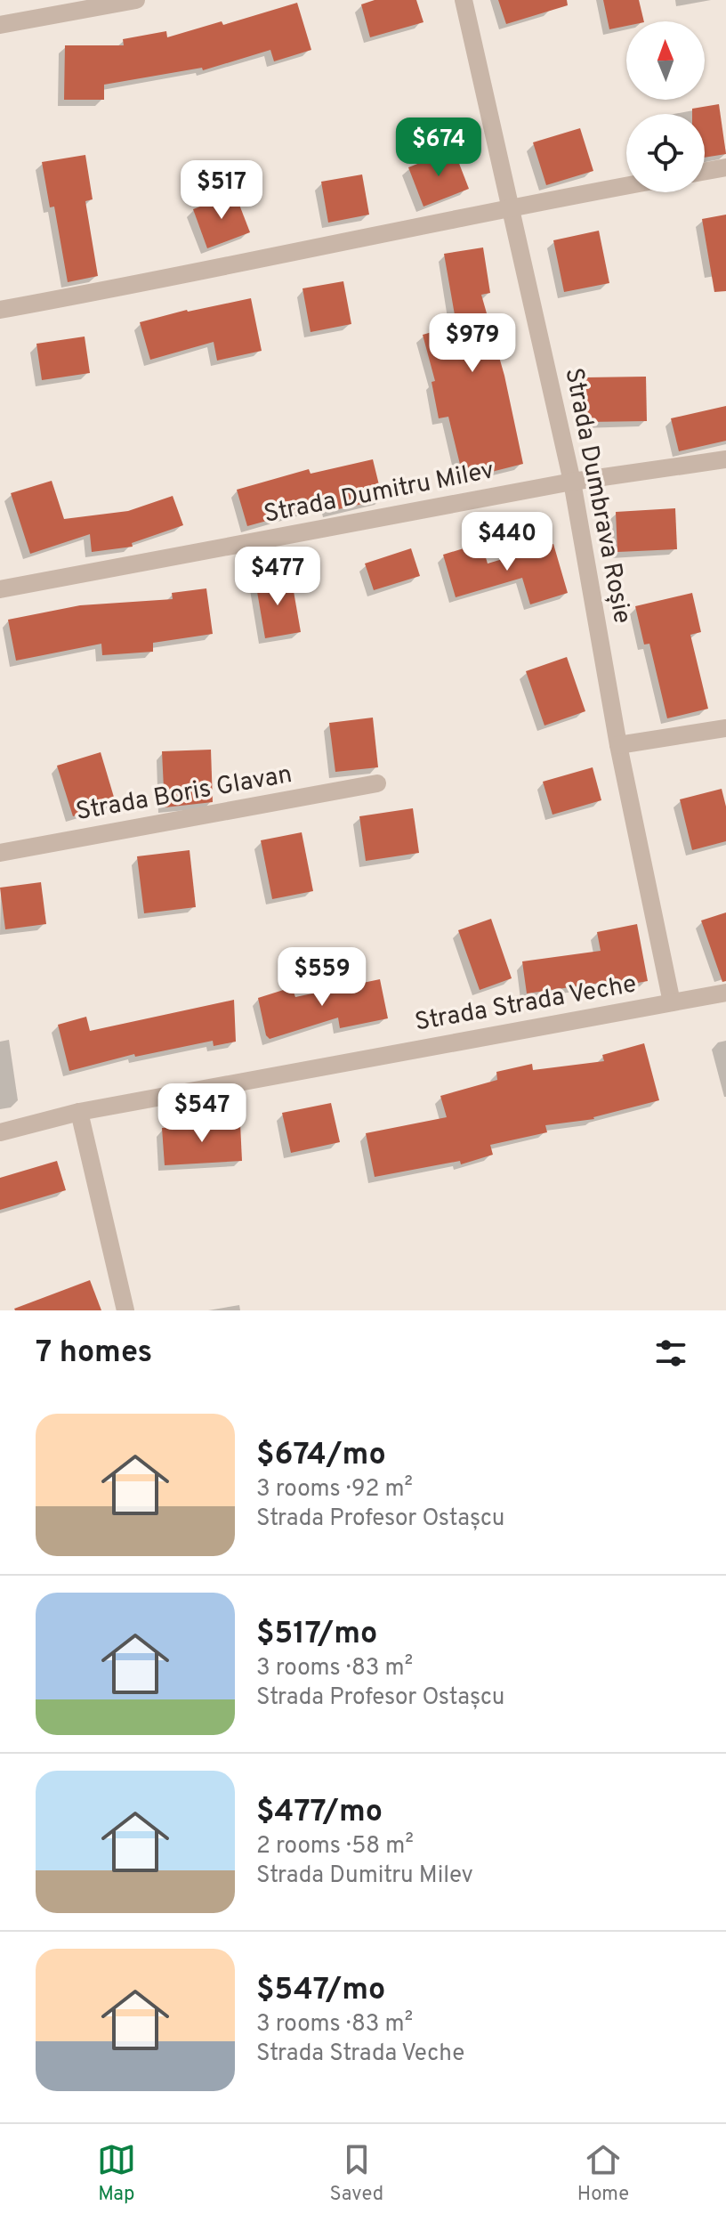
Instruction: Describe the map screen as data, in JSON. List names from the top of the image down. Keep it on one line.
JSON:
{"streets":{"street":["Strada Dumitru Milev","Strada Dumbrava Roșie","Strada Boris Glavan","Strada Strada Veche"]},"crossings":[["Strada Dumitru Milev","Strada Dumbrava Roșie"],["Strada Dumbrava Roșie","Strada Strada Veche"]],"north":"top","page":{"price":["$674","$517","$979","$440","$477","$559","$547"],"heading":"7 homes","list":[{"name":"$674/mo","note":"3 rooms · 92 m² · Strada Profesor Ostașcu"},{"name":"$517/mo","note":"3 rooms · 83 m² · Strada Profesor Ostașcu"},{"name":"$477/mo","note":"2 rooms · 58 m² · Strada Dumitru Milev"},{"name":"$547/mo","note":"3 rooms · 83 m² · Strada Strada Veche"}],"tabs":["Map","Saved","Home"]}}
